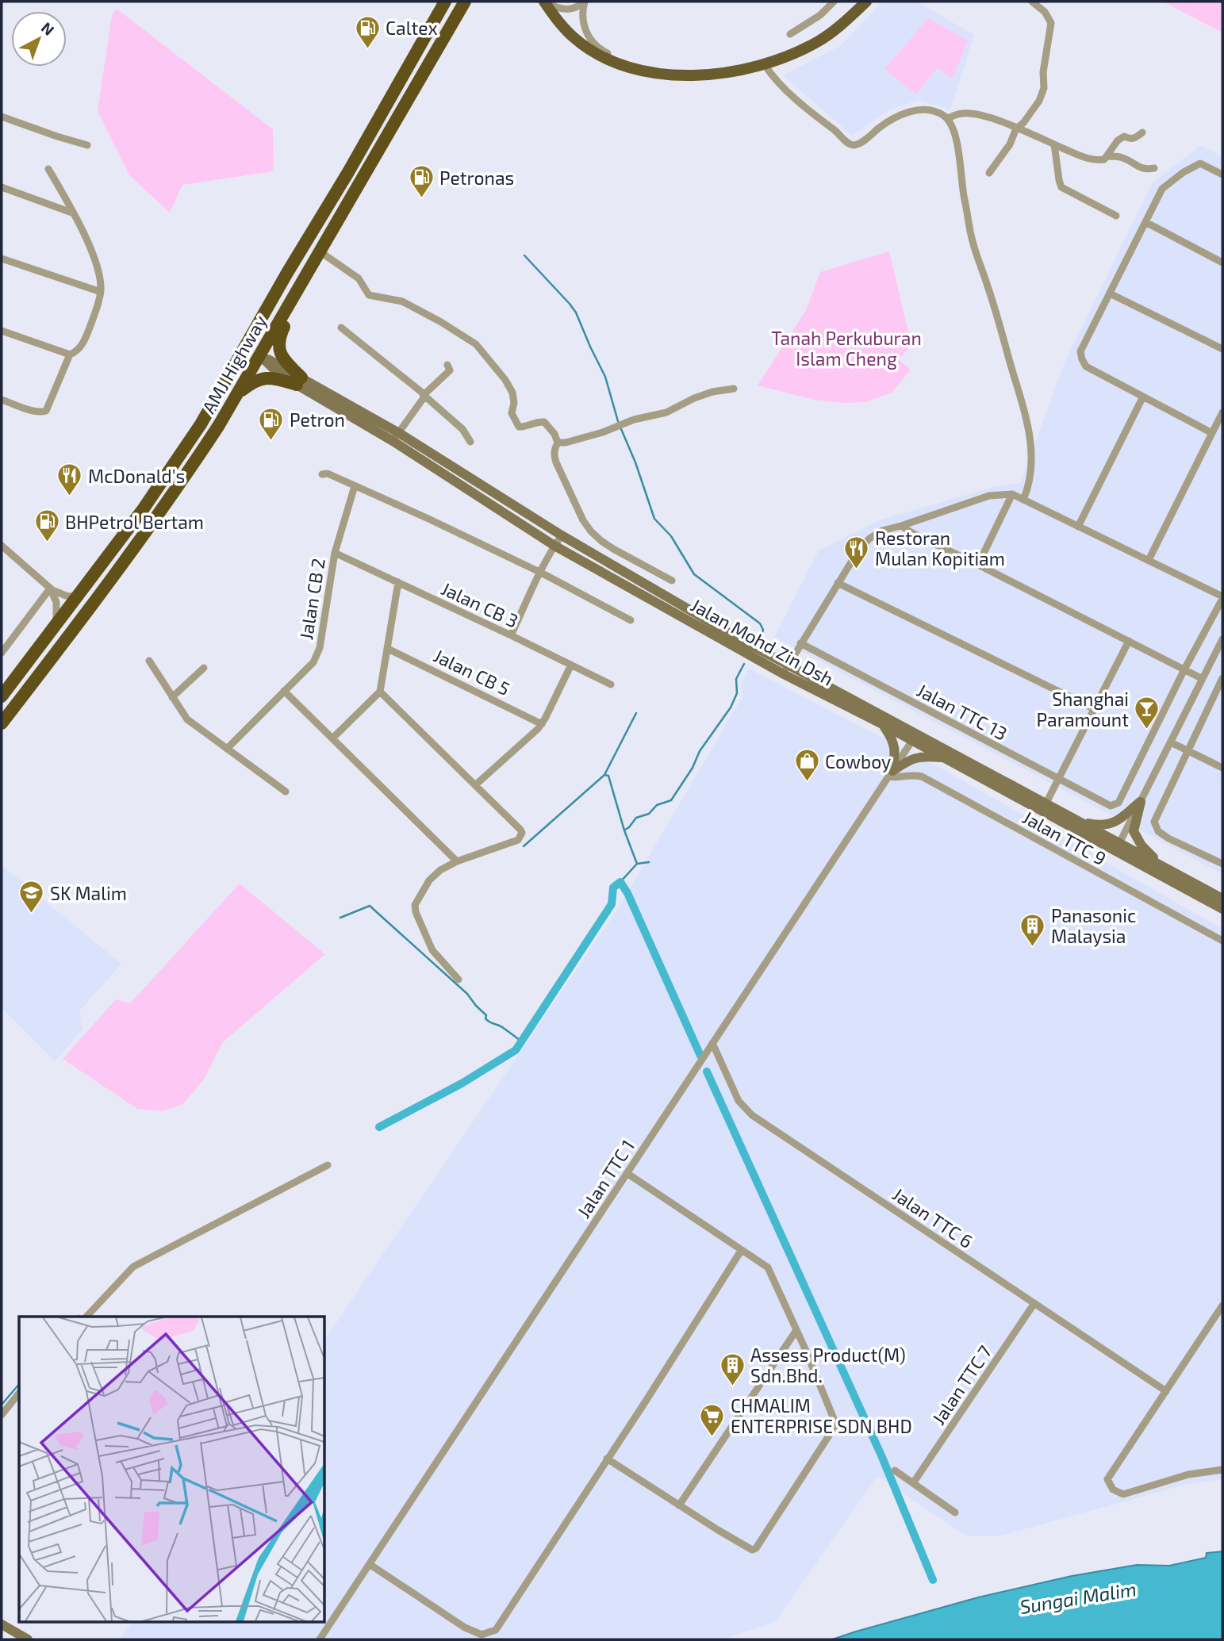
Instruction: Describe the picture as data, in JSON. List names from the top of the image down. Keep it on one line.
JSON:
{"streets":{"highway":["AMJ Highway"],"main road":["Jalan Mohd Zin Dsh"],"street":["Jalan CB 2","Jalan CB 3","Jalan CB 5","Jalan TTC 13","Jalan TTC 9","Jalan TTC 1","Jalan TTC 6","Jalan TTC 7"]},"crossings":[["Jalan CB 2","Jalan CB 3"],["Jalan Mohd Zin Dsh","Jalan TTC 1"],["Jalan TTC 9","Jalan TTC 1"],["Jalan TTC 1","Jalan TTC 6"],["Jalan TTC 6","Jalan TTC 7"]],"water":["Sungai Malim"],"parks":["Tanah Perkuburan Islam Cheng"],"places":{"fuel station":["Caltex","Petronas","Petron","BHPetrol Bertam"],"restaurant":["McDonald's","Restoran Mulan Kopitiam"],"bar":["Shanghai Paramount"],"shop":["Cowboy"],"school or university":["SK Malim"],"building":["Panasonic Malaysia","Assess Product(M) Sdn.Bhd."],"supermarket":["CHMALIM ENTERPRISE SDN BHD"]},"north":"top right"}
